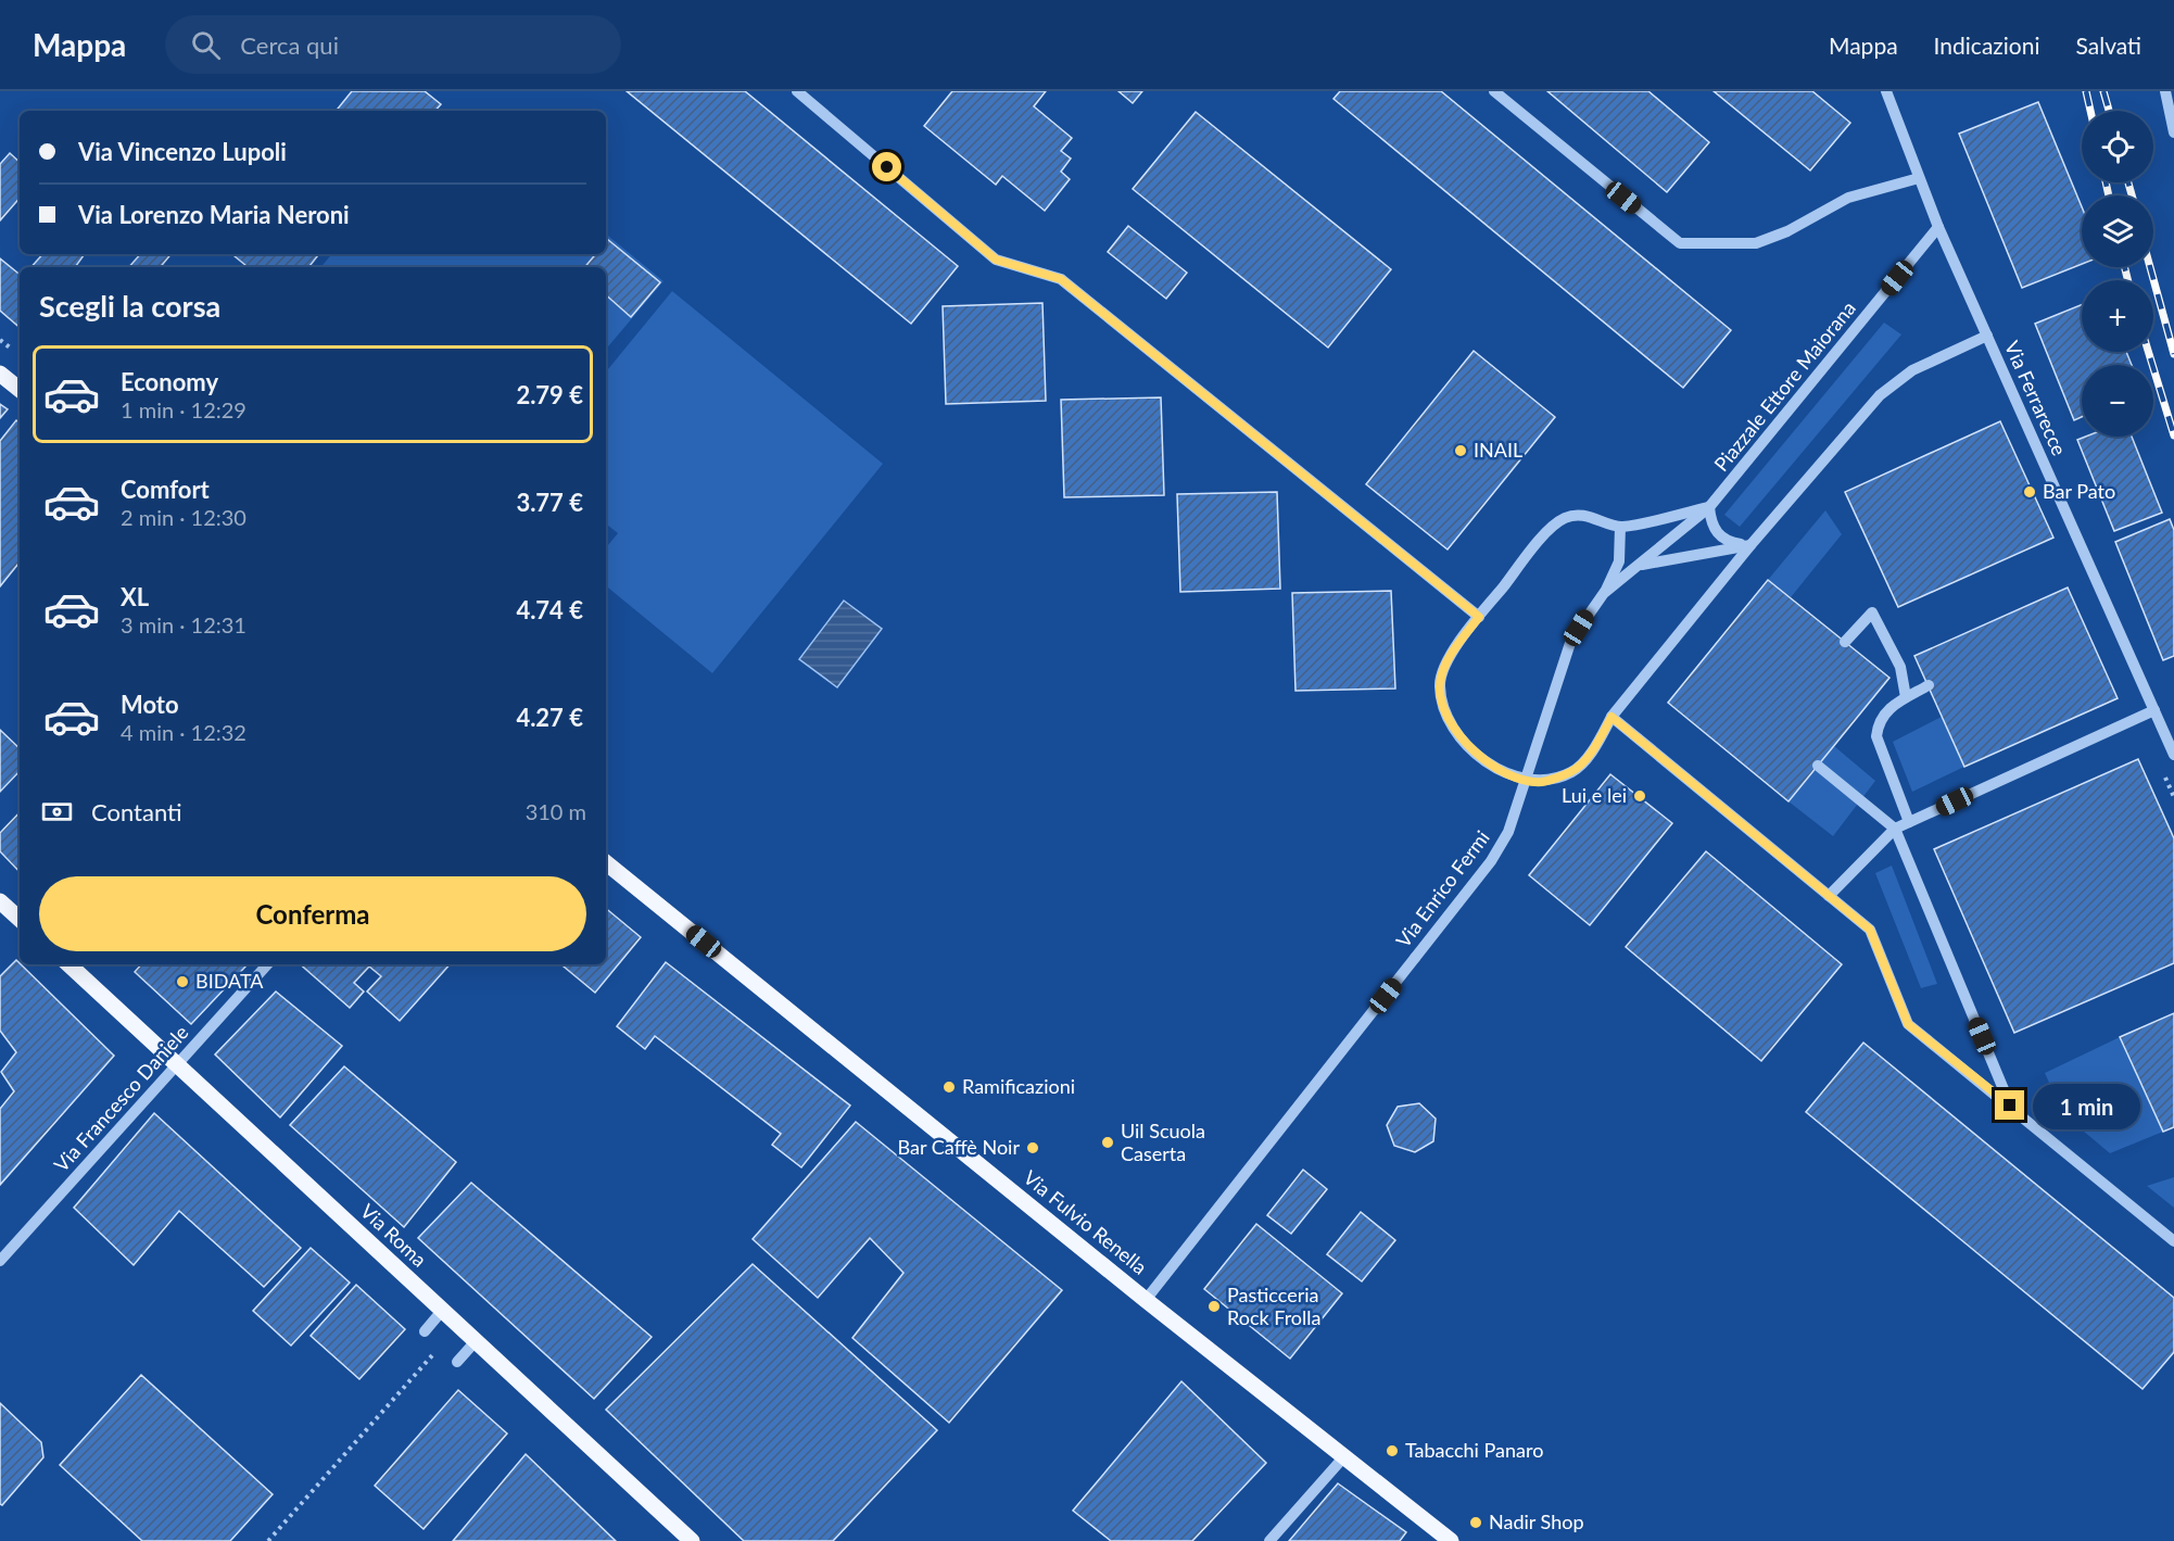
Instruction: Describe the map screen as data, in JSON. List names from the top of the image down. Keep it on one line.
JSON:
{"streets":{"main road":["Via Fulvio Renella","Via Roma"],"street":["Piazzale Ettore Maiorana","Via Ferrarecce","Via Enrico Fermi","Via Francesco Daniele"]},"crossings":[["Piazzale Ettore Maiorana","Via Ferrarecce"],["Piazzale Ettore Maiorana","Via Enrico Fermi"],["Via Enrico Fermi","Via Fulvio Renella"],["Via Francesco Daniele","Via Roma"]],"places":["INAIL","Bar Pato","Lui e lei","BIDATA","Ramificazioni","Uil Scuola Caserta","Bar Caffè Noir","Pasticceria Rock Frolla","Tabacchi Panaro","Nadir Shop"],"page":{"header":"Mappa","search":"Cerca qui","nav":["Mappa","Indicazioni","Salvati"],"map_buttons":["+","−"],"banner":["Via Vincenzo Lupoli","Via Lorenzo Maria Neroni"],"heading":"Scegli la corsa","list":[{"name":"Economy","note":"1 min · 12:29","value":"2.79 €"},{"name":"Comfort","note":"2 min · 12:30","value":"3.77 €"},{"name":"XL","note":"3 min · 12:31","value":"4.74 €"},{"name":"Moto","note":"4 min · 12:32","value":"4.27 €"}],"pay":["Contanti","310 m"],"buttons":"Conferma","bubble":"1 min"}}
